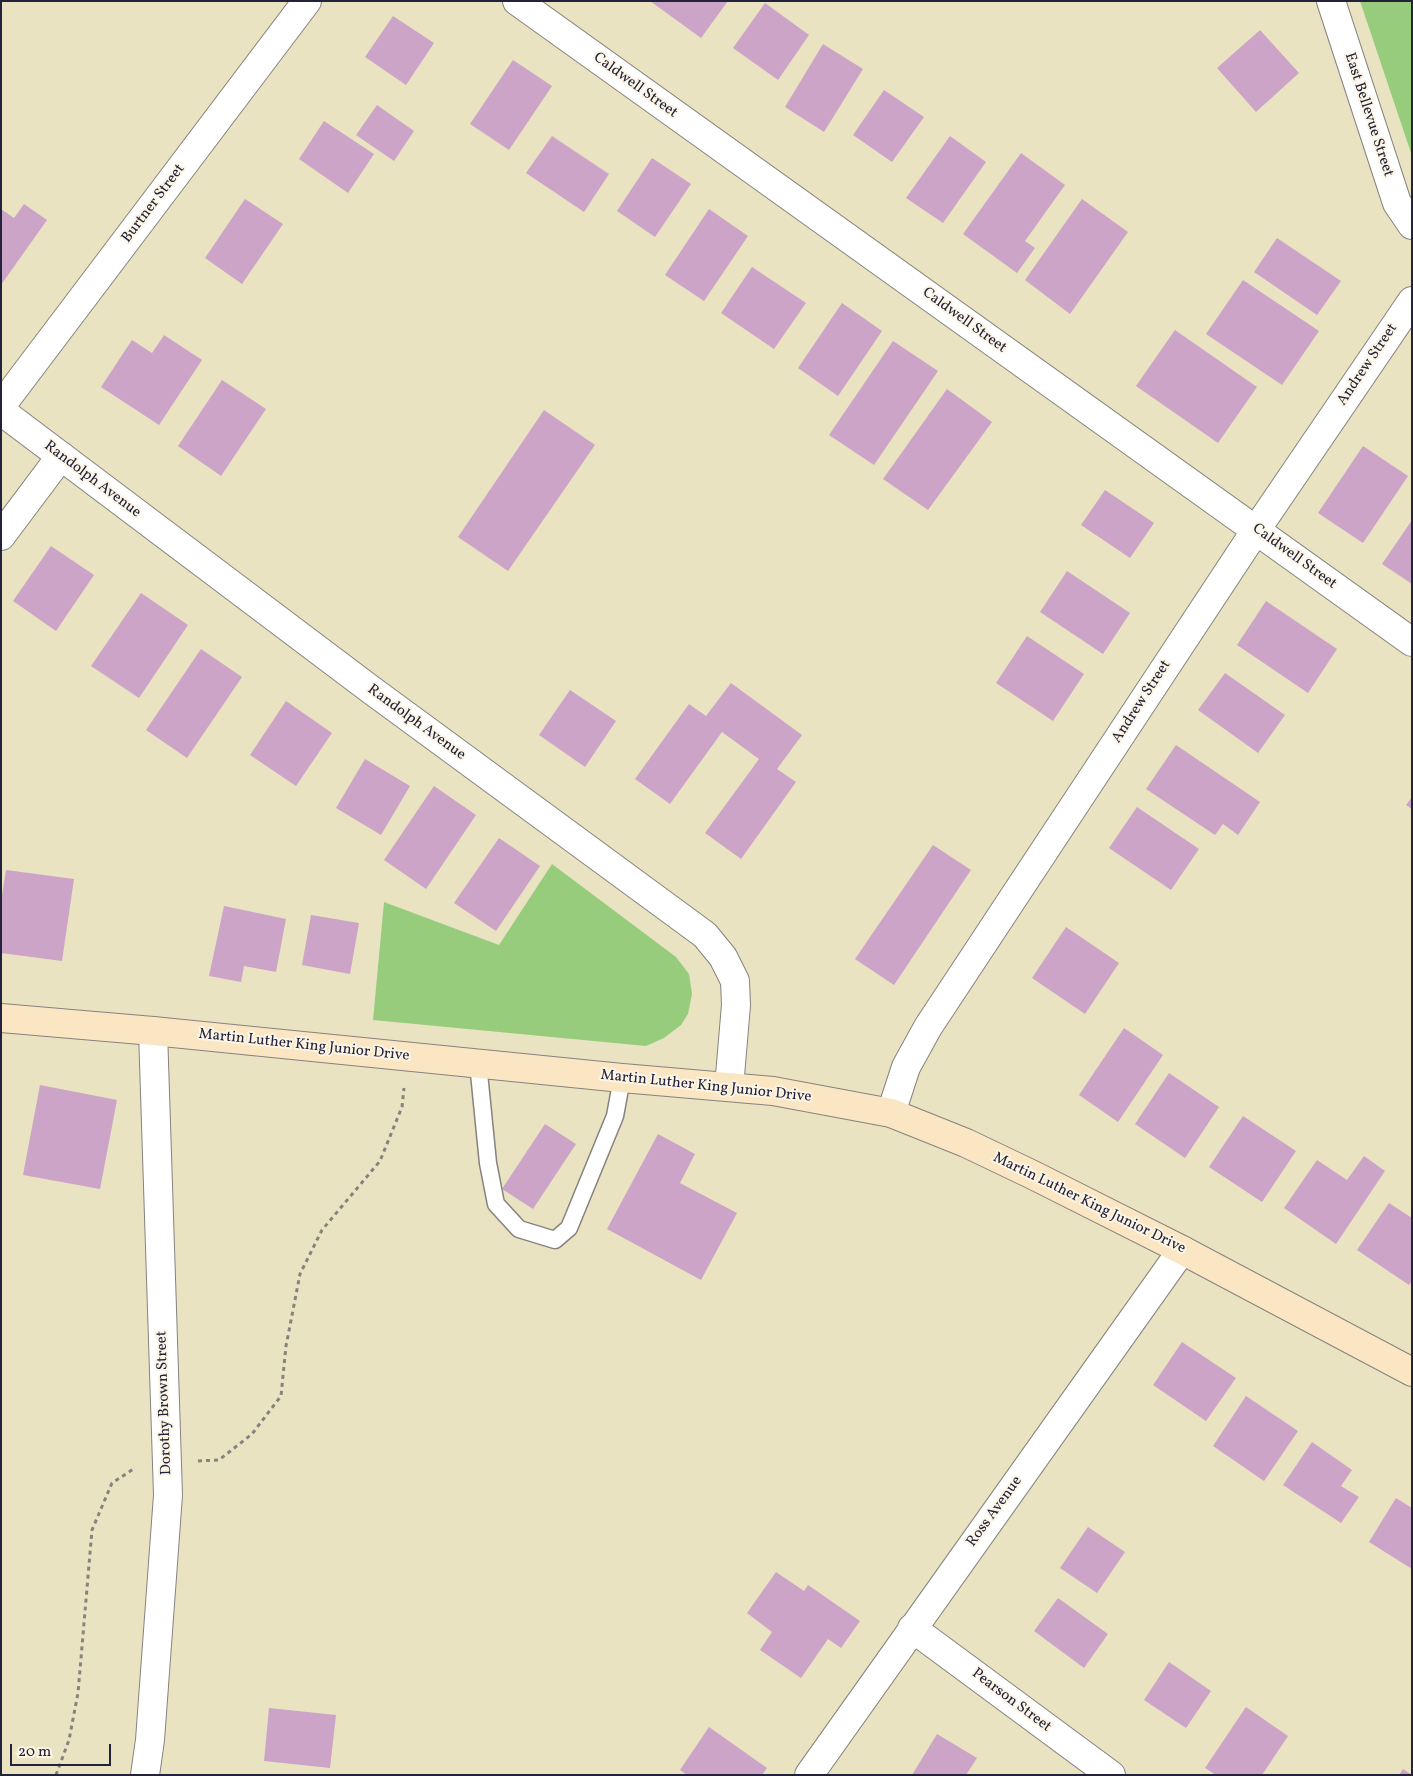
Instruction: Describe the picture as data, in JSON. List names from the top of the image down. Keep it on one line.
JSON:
{"streets":{"main road":["Martin Luther King Junior Drive"],"street":["Caldwell Street","East Bellevue Street","Burtner Street","Andrew Street","Randolph Avenue","Dorothy Brown Street","Ross Avenue","Pearson Street"]},"crossings":[["Caldwell Street","Andrew Street"],["Andrew Street","Martin Luther King Junior Drive"],["Randolph Avenue","Martin Luther King Junior Drive"],["Martin Luther King Junior Drive","Dorothy Brown Street"],["Martin Luther King Junior Drive","Ross Avenue"],["Ross Avenue","Pearson Street"]],"scale_bar":"20 m"}
